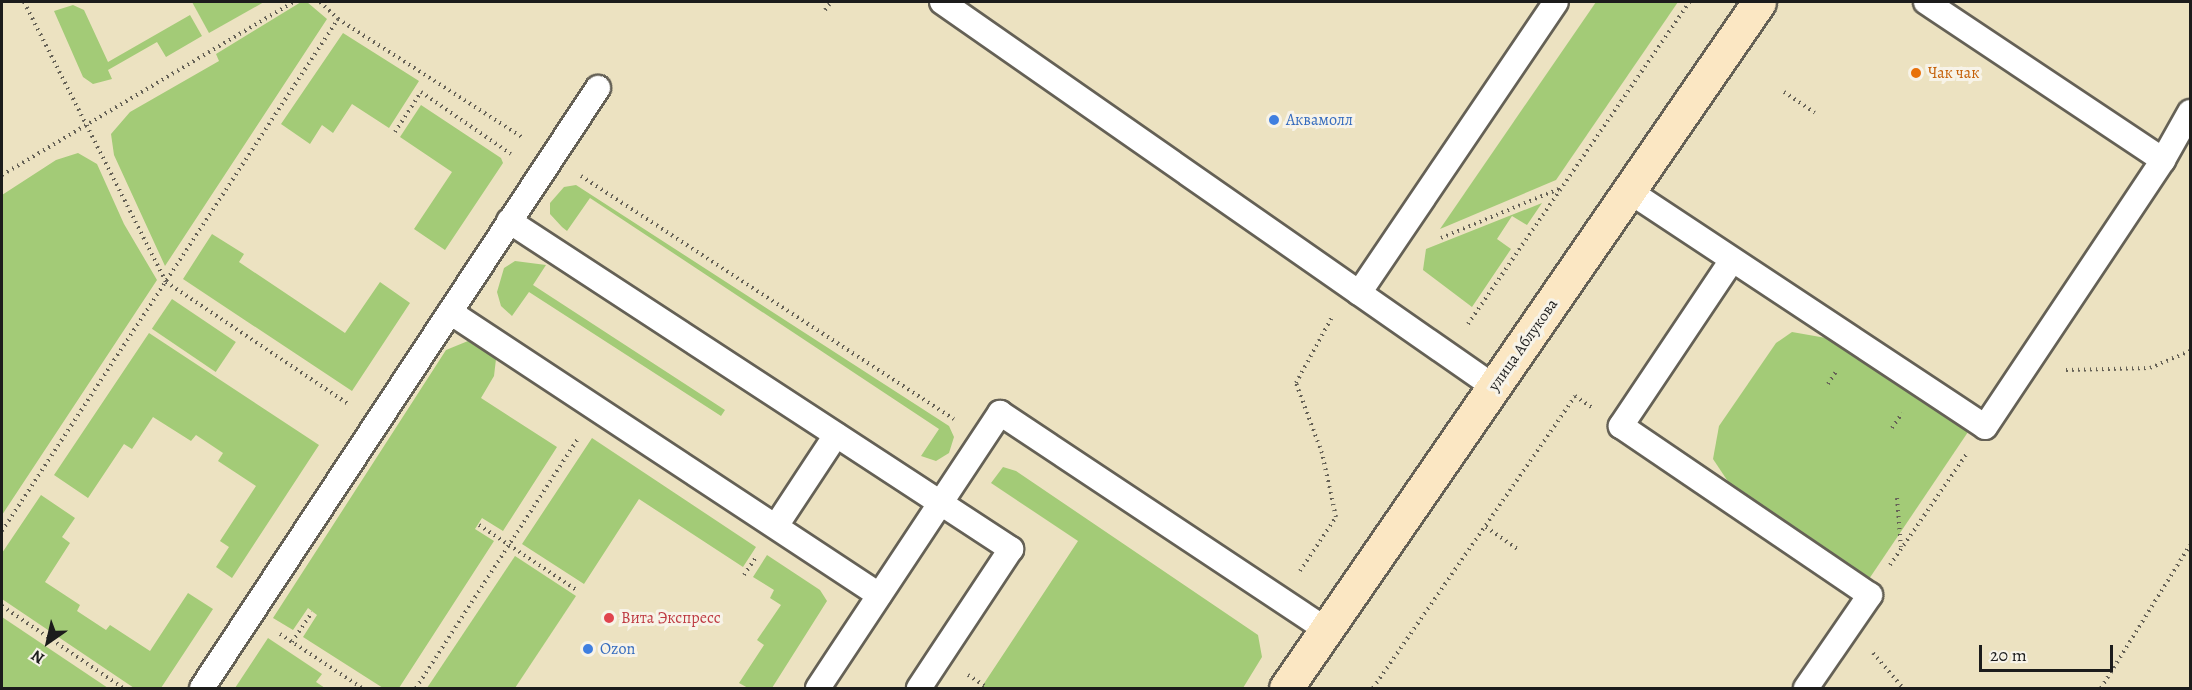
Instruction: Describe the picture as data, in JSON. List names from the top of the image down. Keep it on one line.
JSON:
{"streets":{"street":["улица Аблукова"]},"places":["Чак чак","Аквамолл","Вита Экспресс","Ozon"],"scale_bar":"20 m","north":"bottom left"}
